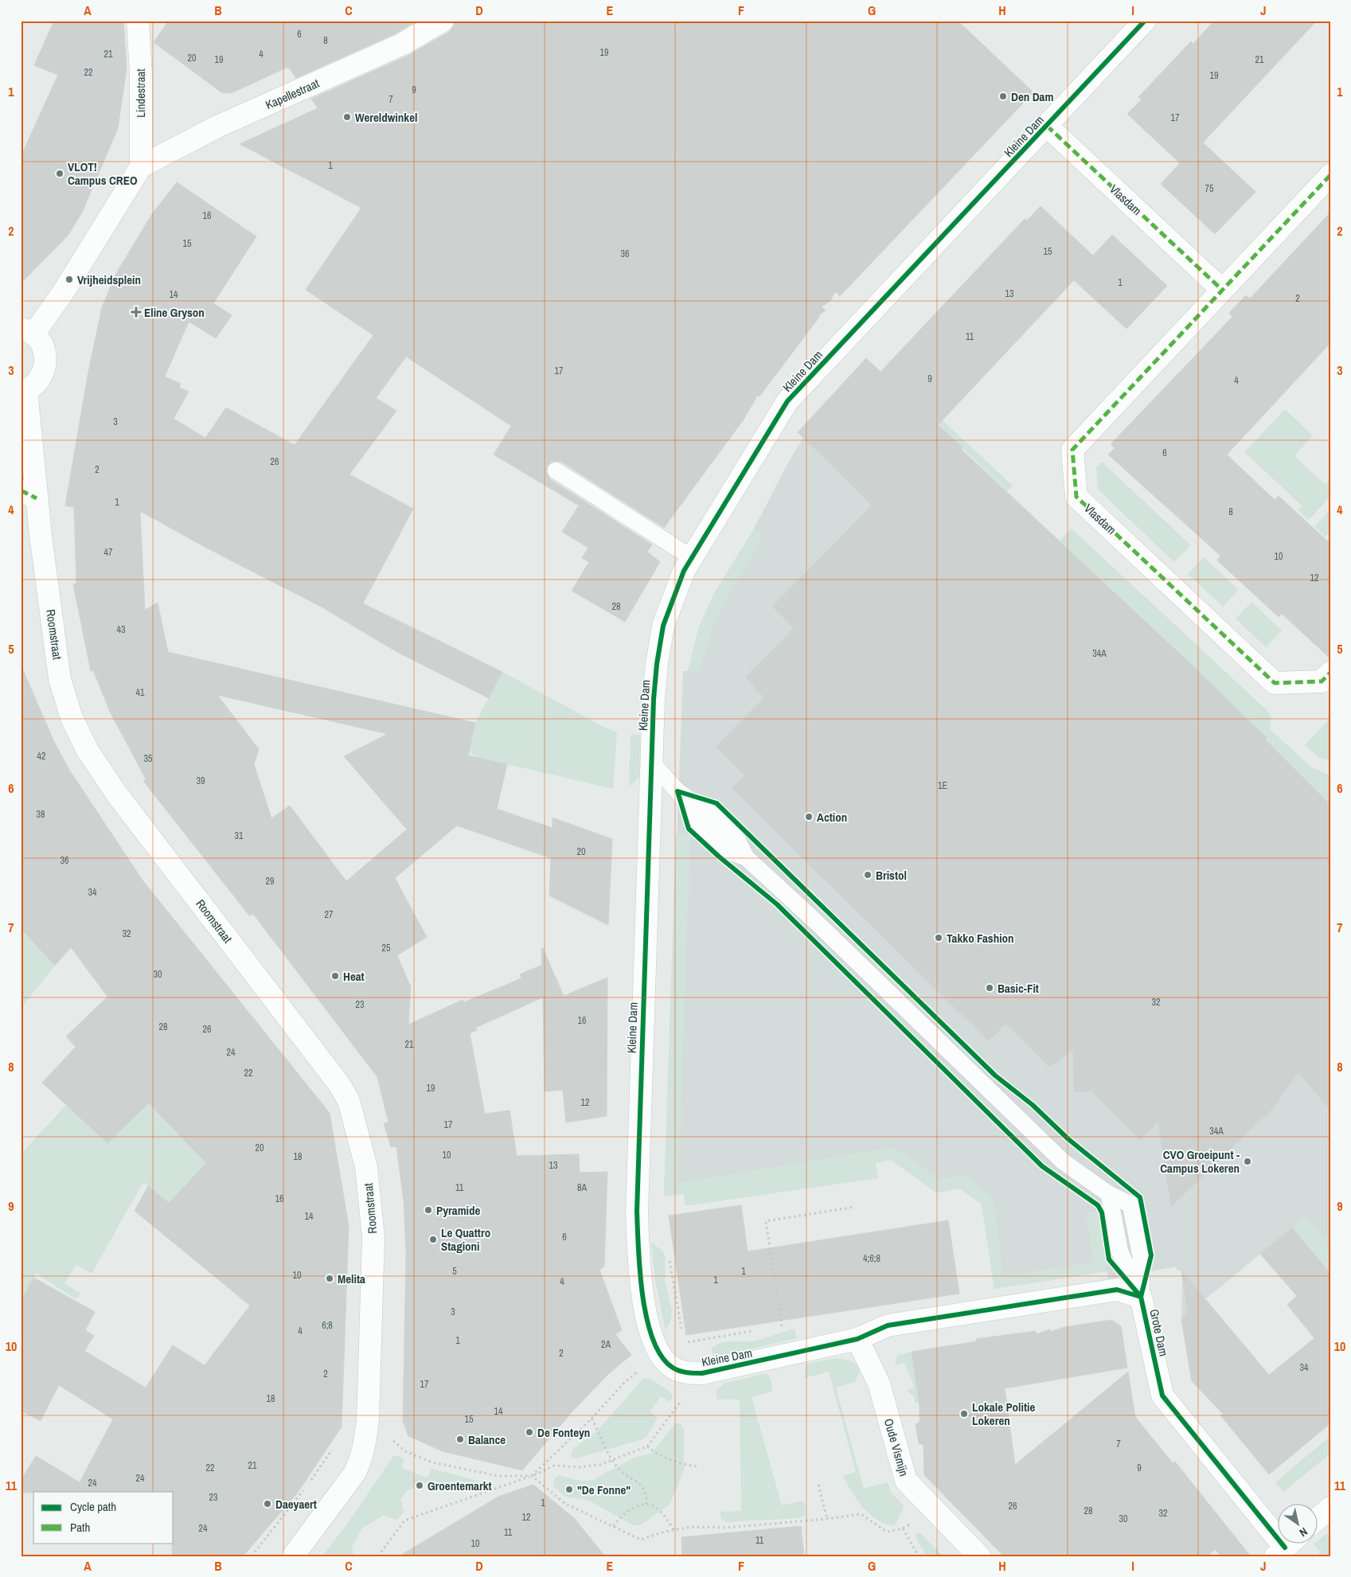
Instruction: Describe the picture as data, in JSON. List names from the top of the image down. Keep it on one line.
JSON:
{"streets":{"street":["Lindestraat","Kapellestraat","Kleine Dam","Vlasdam","Roomstraat","Grote Dam","Oude Vismijn"]},"crossings":[["Lindestraat","Kapellestraat"],["Kleine Dam","Vlasdam"],["Kleine Dam","Grote Dam"],["Kleine Dam","Oude Vismijn"],["Grote Dam","Oude Vismijn"]],"places":{"other":["Den Dam","Wereldwinkel","VLOT! Campus CREO","Vrijheidsplein","Action","Bristol","Takko Fashion","Heat","Basic-Fit","CVO Groeipunt - Campus Lokeren","Pyramide","Le Quattro Stagioni","Melita","Lokale Politie Lokeren","De Fonteyn","Balance","Groentemarkt","\"De Fonne\"","Daeyaert"],"health":["Eline Gryson"]},"house_numbers":["6","8","19","21","4","20","19","21","22","19","9","7","17","1","75","16","15","15","36","1","13","14","2","11","17","9","4","3","6","26","2","1","8","47","10","12","28","43","34A","41","42","35","39","1E","38","31","20","36","29","34","27","32","25","30","32","23","16","28","26","21","24","22","19","12","17","34A","20","10","18","13","11","8A","16","14","6","4;6;8","5","1","10","1","4","3","6;8","4","1","2A","2","34","2","17","18","14","15","7","21","22","9","24","24","23","1","26","28","32","12","30","24","11","11","10"],"legend":["Cycle path","Path"],"north":"bottom right","grid":{"columns":["A","B","C","D","E","F","G","H","I","J"],"rows":["1","2","3","4","5","6","7","8","9","10","11"]}}
